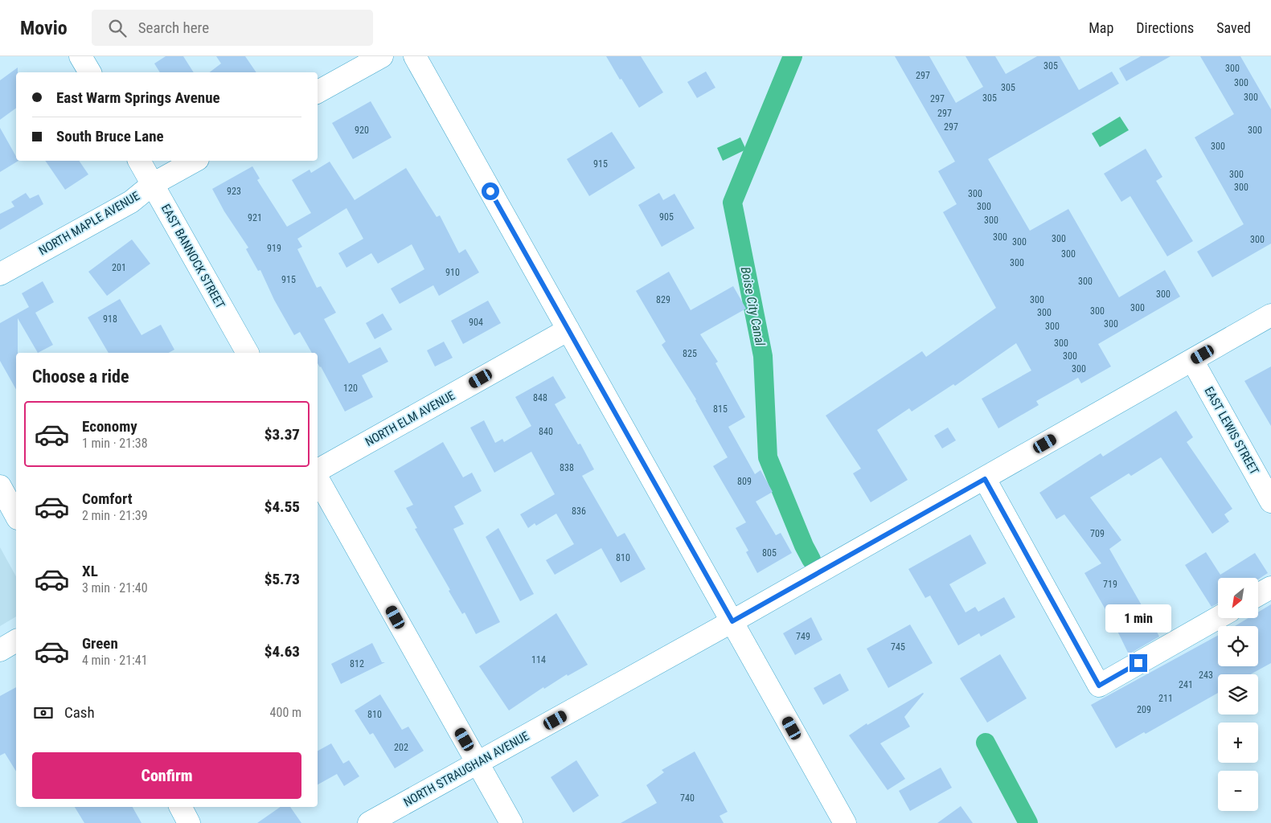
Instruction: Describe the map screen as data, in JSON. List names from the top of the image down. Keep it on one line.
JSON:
{"streets":{"street":["NORTH MAPLE AVENUE","EAST BANNOCK STREET","NORTH ELM AVENUE","EAST LEWIS STREET","NORTH STRAUGHAN AVENUE"]},"crossings":[["NORTH MAPLE AVENUE","EAST BANNOCK STREET"],["EAST LEWIS STREET","NORTH STRAUGHAN AVENUE"]],"water":["Boise City Canal"],"house_numbers":["305","300","297","300","305","300","305","297","297","297","920","300","300","915","300","300","923","300","300","905","921","300","300","300","300","300","919","300","300","201","910","915","300","300","829","300","300","300","300","918","904","300","300","300","825","300","300","120","848","815","840","838","809","836","709","805","810","719","749","745","114","812","243","241","211","209","810","202","740"],"north":"bottom left","page":{"header":"Movio","search":"Search here","nav":["Map","Directions","Saved"],"banner":["East Warm Springs Avenue","South Bruce Lane"],"heading":"Choose a ride","list":[{"name":"Economy","note":"1 min · 21:38","value":"$3.37"},{"name":"Comfort","note":"2 min · 21:39","value":"$4.55"},{"name":"XL","note":"3 min · 21:40","value":"$5.73"},{"name":"Green","note":"4 min · 21:41","value":"$4.63"}],"map_buttons":["+","−"],"bubble":"1 min","pay":["Cash","400 m"],"buttons":"Confirm"}}
